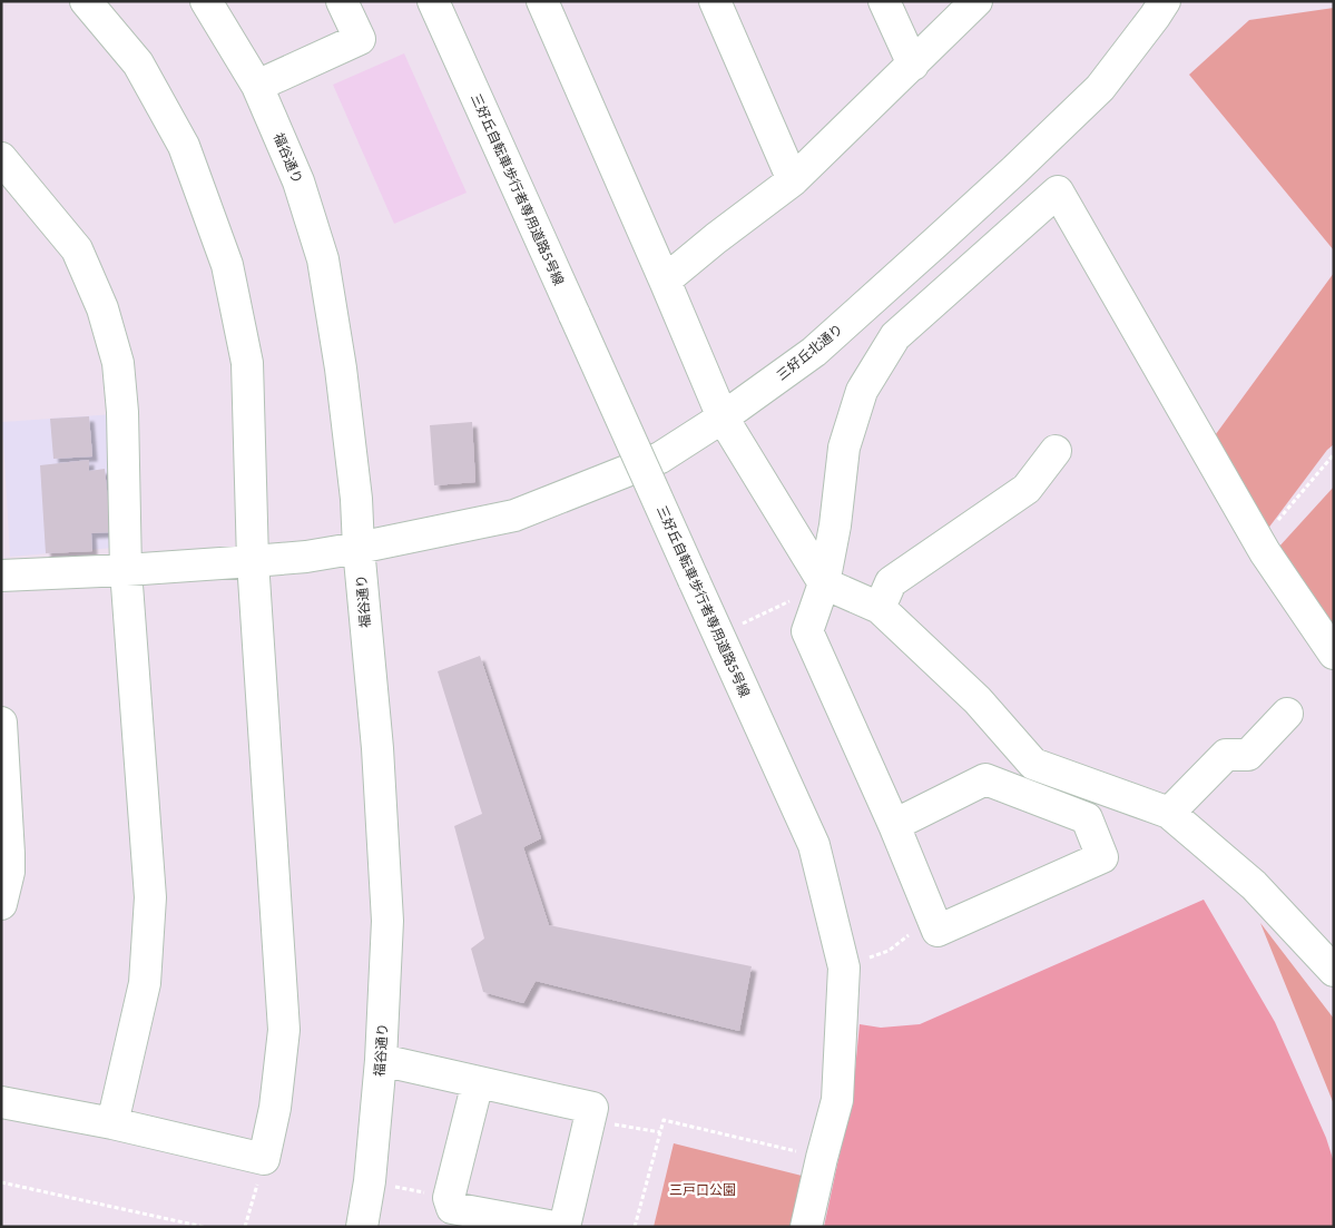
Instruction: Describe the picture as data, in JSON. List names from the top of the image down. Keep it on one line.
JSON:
{"streets":{"street":["福谷通り","三好丘自転車歩行者専用道路5号線","三好丘北通り"]},"crossings":[["福谷通り","三好丘北通り"]],"parks":["三戸口公園"]}
